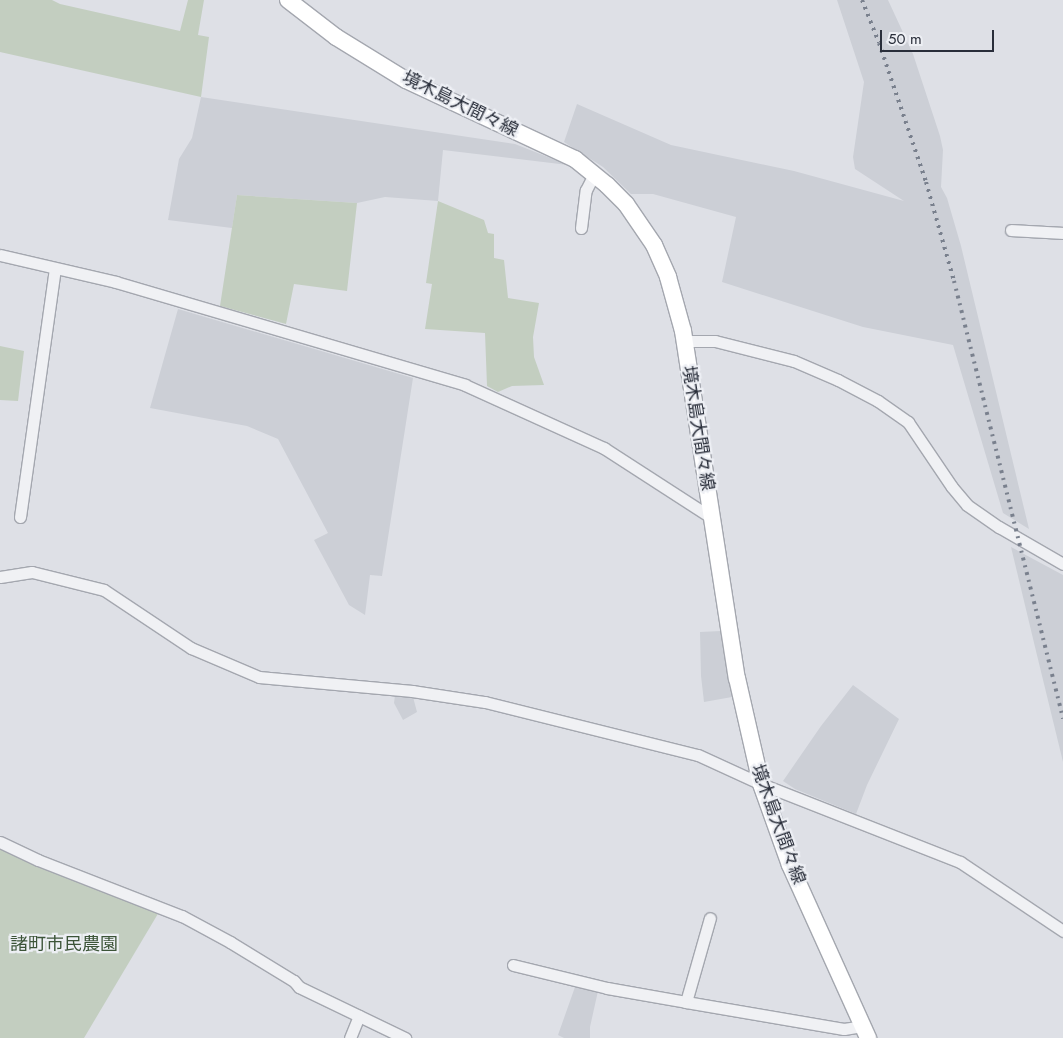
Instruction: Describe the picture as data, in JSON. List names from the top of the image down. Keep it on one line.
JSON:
{"streets":{"main road":["境木島大間々線"]},"parks":["諸町市民農園"],"scale_bar":"50 m"}
